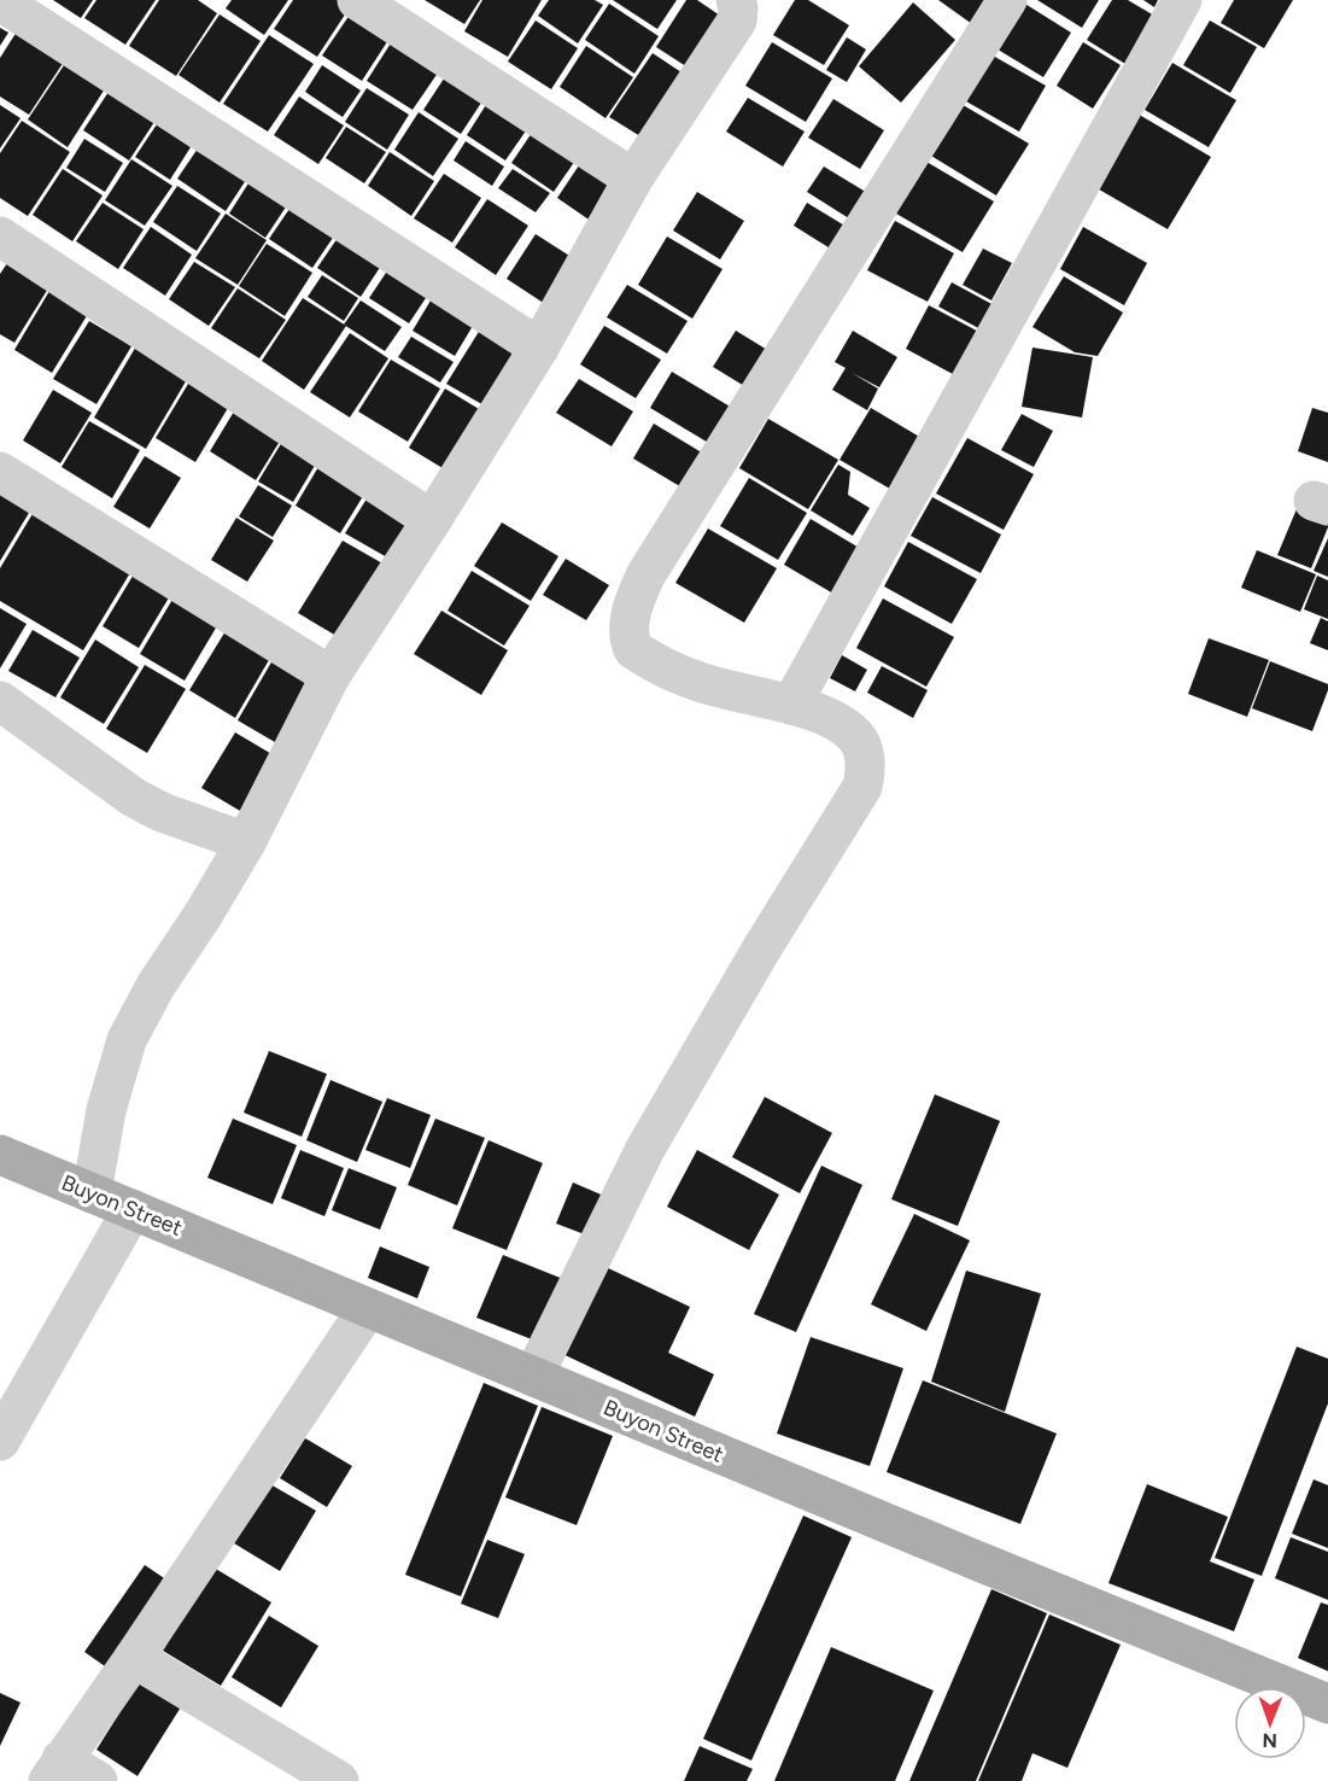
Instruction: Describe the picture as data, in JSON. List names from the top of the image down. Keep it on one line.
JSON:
{"streets":{"main road":["Buyon Street"]},"north":"bottom"}
